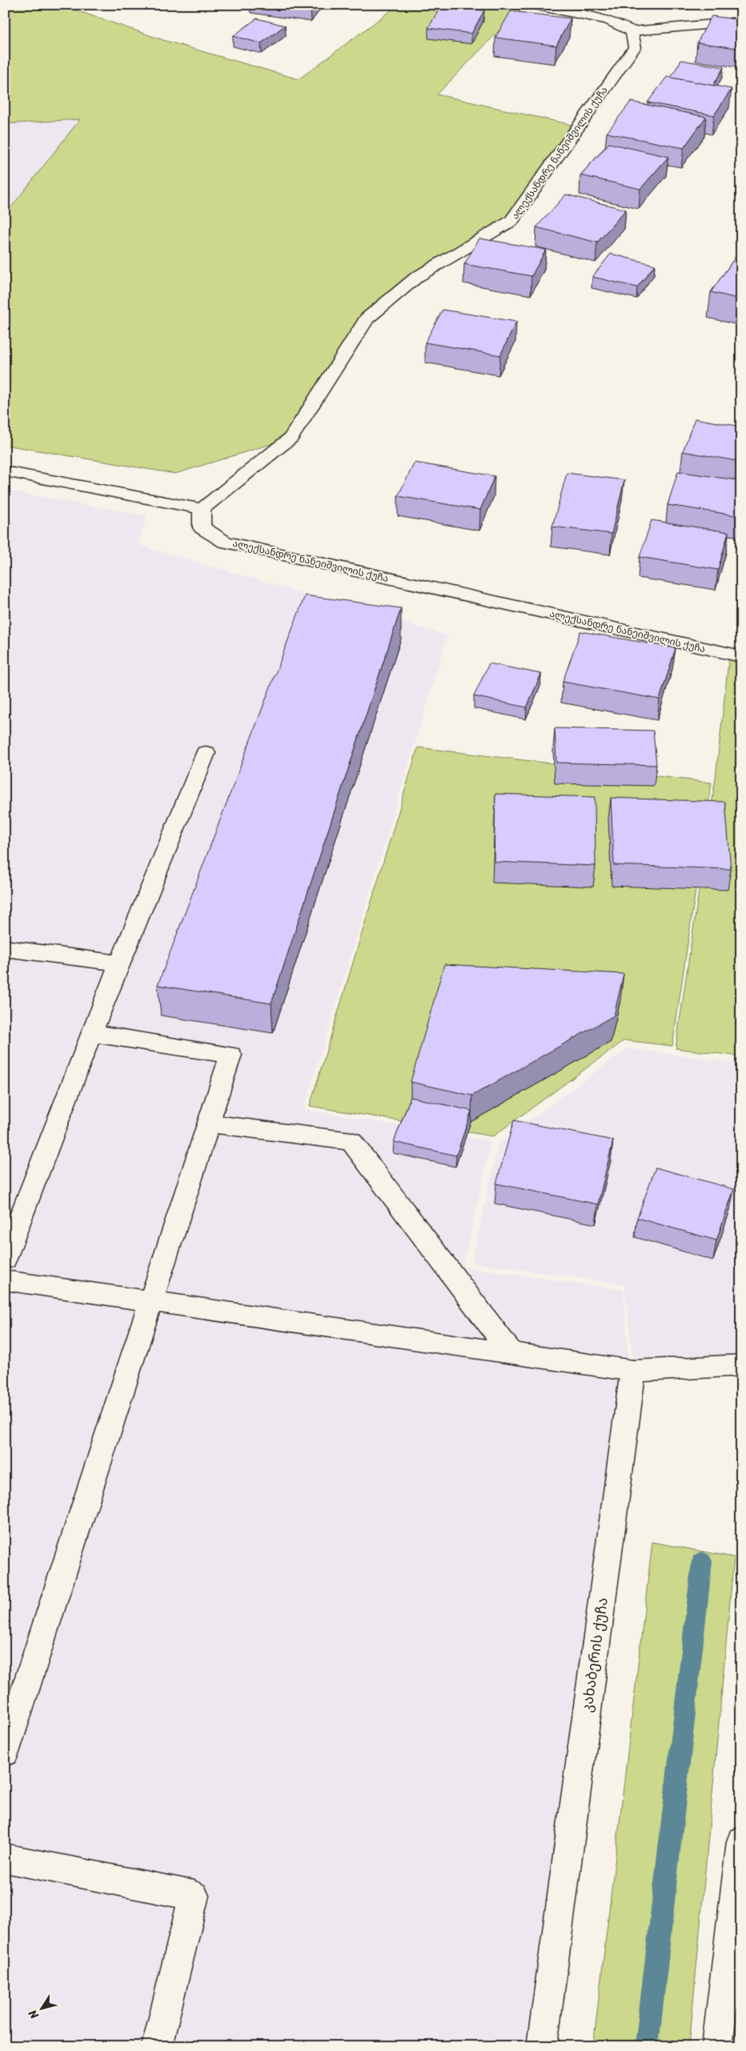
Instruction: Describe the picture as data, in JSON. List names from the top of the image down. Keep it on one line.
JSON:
{"streets":{"street":["ალექსანდრე ნანეიშვილის ქუჩა","კახაბერის ქუჩა"]},"north":"bottom left"}
